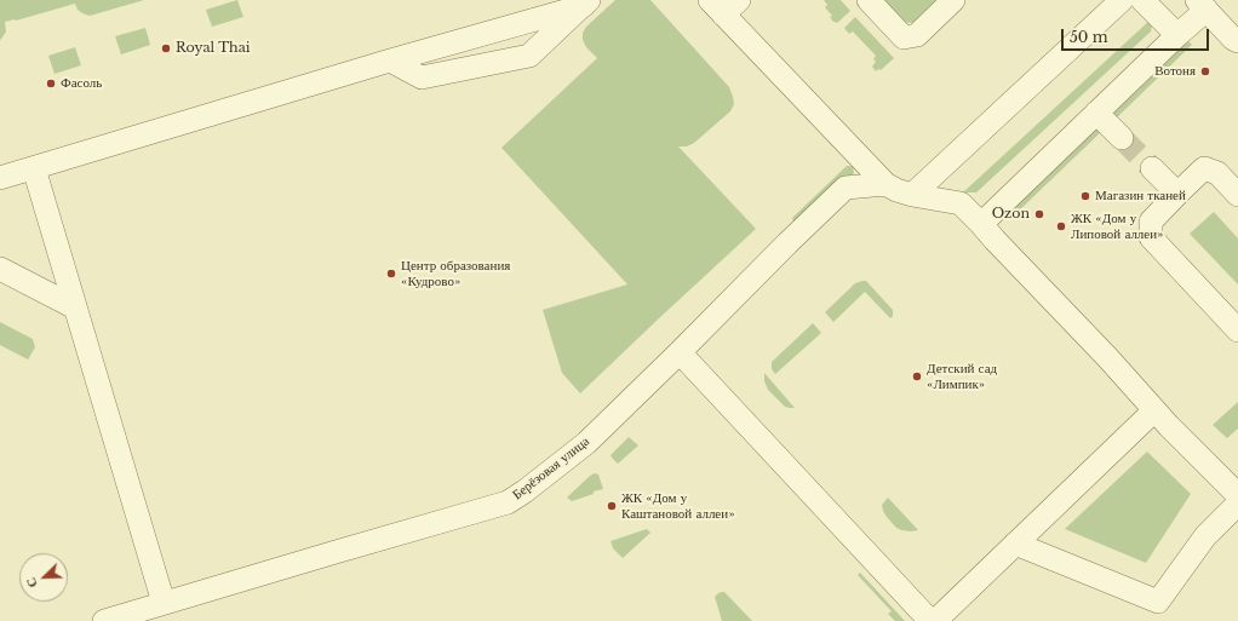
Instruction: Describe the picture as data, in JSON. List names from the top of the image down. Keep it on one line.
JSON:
{"streets":{"lane":["Берёзовая улица"]},"places":["Royal Thai","Вотоня","Фасоль","Магазин тканей","Ozon","ЖК «Дом у Липовой аллеи»","Центр образования «Кудрово»","Детский сад «Лимпик»","ЖК «Дом у Каштановой аллеи»"],"scale_bar":"50 m","north":"bottom left"}
